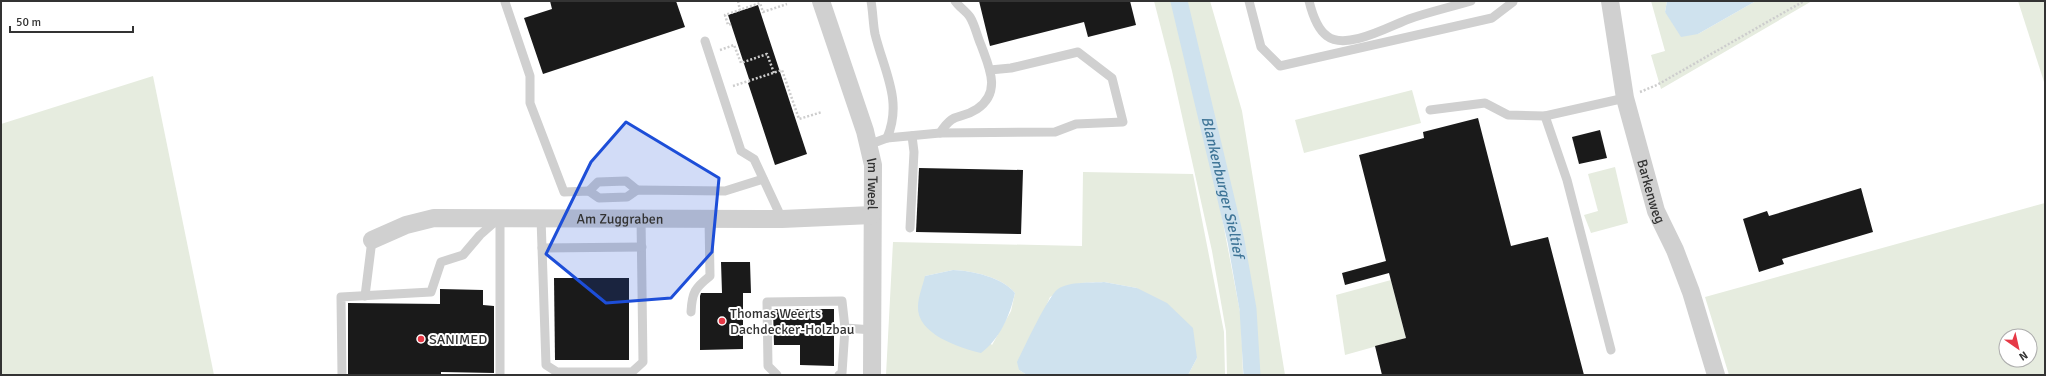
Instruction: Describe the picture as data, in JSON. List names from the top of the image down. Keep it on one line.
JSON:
{"streets":{"street":["Im Tweel","Barkenweg","Am Zuggraben"]},"crossings":[["Im Tweel","Am Zuggraben"]],"water":["Blankenburger Sieltief"],"places":["Thomas Weerts Dachdecker-Holzbau","SANIMED"],"scale_bar":"50 m","north":"bottom right"}
